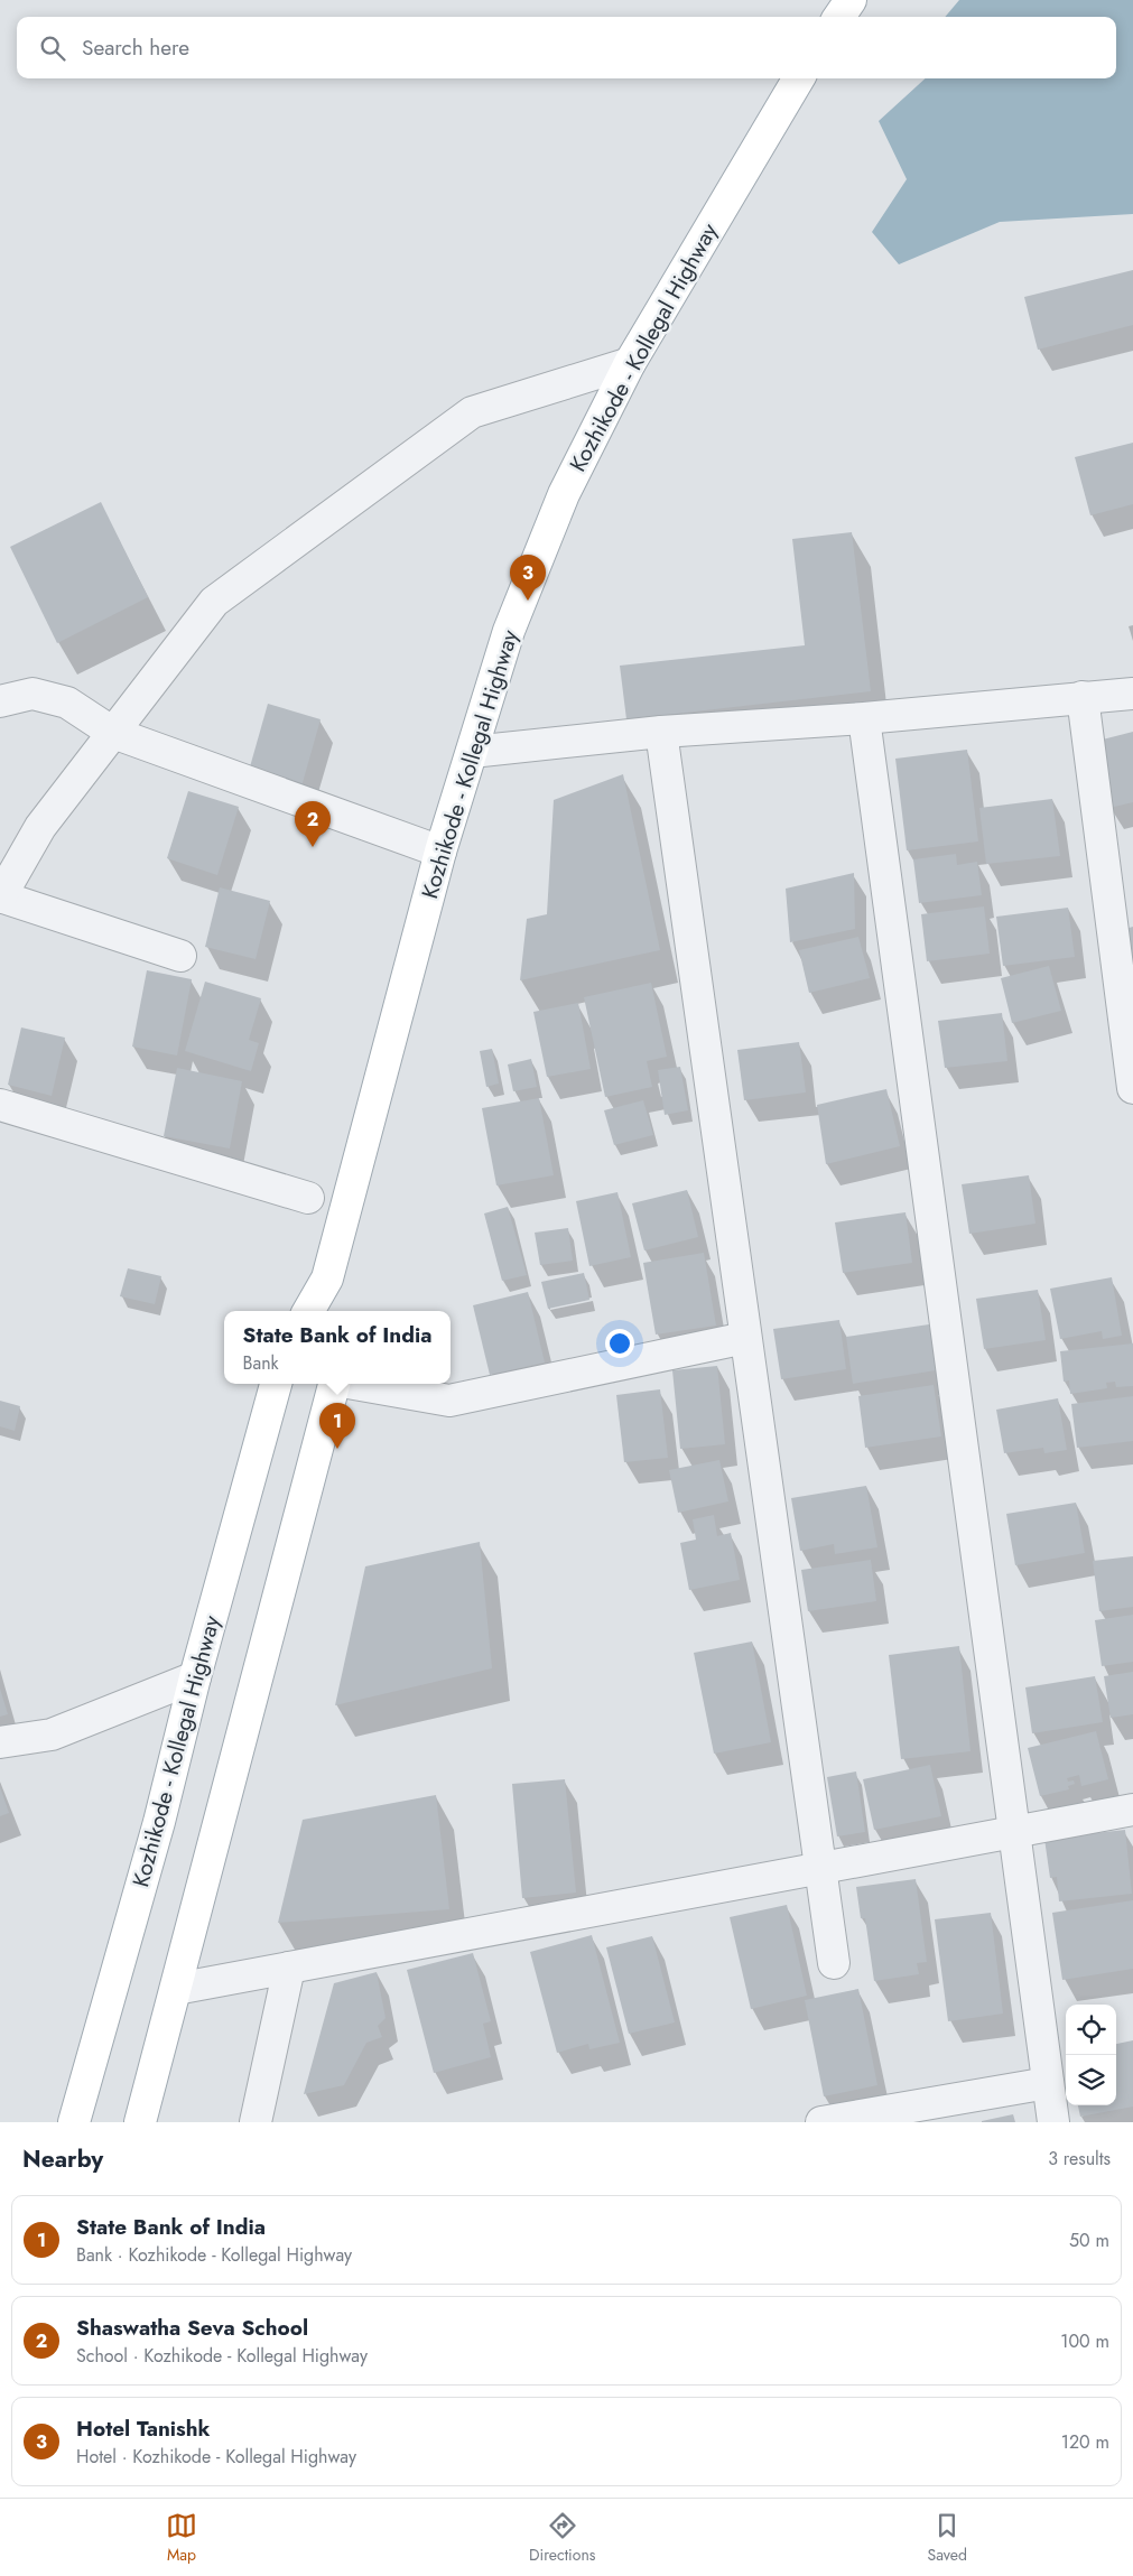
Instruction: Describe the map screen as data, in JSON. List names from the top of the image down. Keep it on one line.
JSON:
{"streets":{"main road":["Kozhikode - Kollegal Highway"]},"page":{"search":"Search here","pins":["3","2","1"],"popup":["State Bank of India","Bank"],"heading":["Nearby","3 results"],"list":[{"mark":"1","name":"State Bank of India","note":"Bank · Kozhikode - Kollegal Highway","value":"50 m"},{"mark":"2","name":"Shaswatha Seva School","note":"School · Kozhikode - Kollegal Highway","value":"100 m"},{"mark":"3","name":"Hotel Tanishk","note":"Hotel · Kozhikode - Kollegal Highway","value":"120 m"}],"nav":["Map","Directions","Saved"]}}
